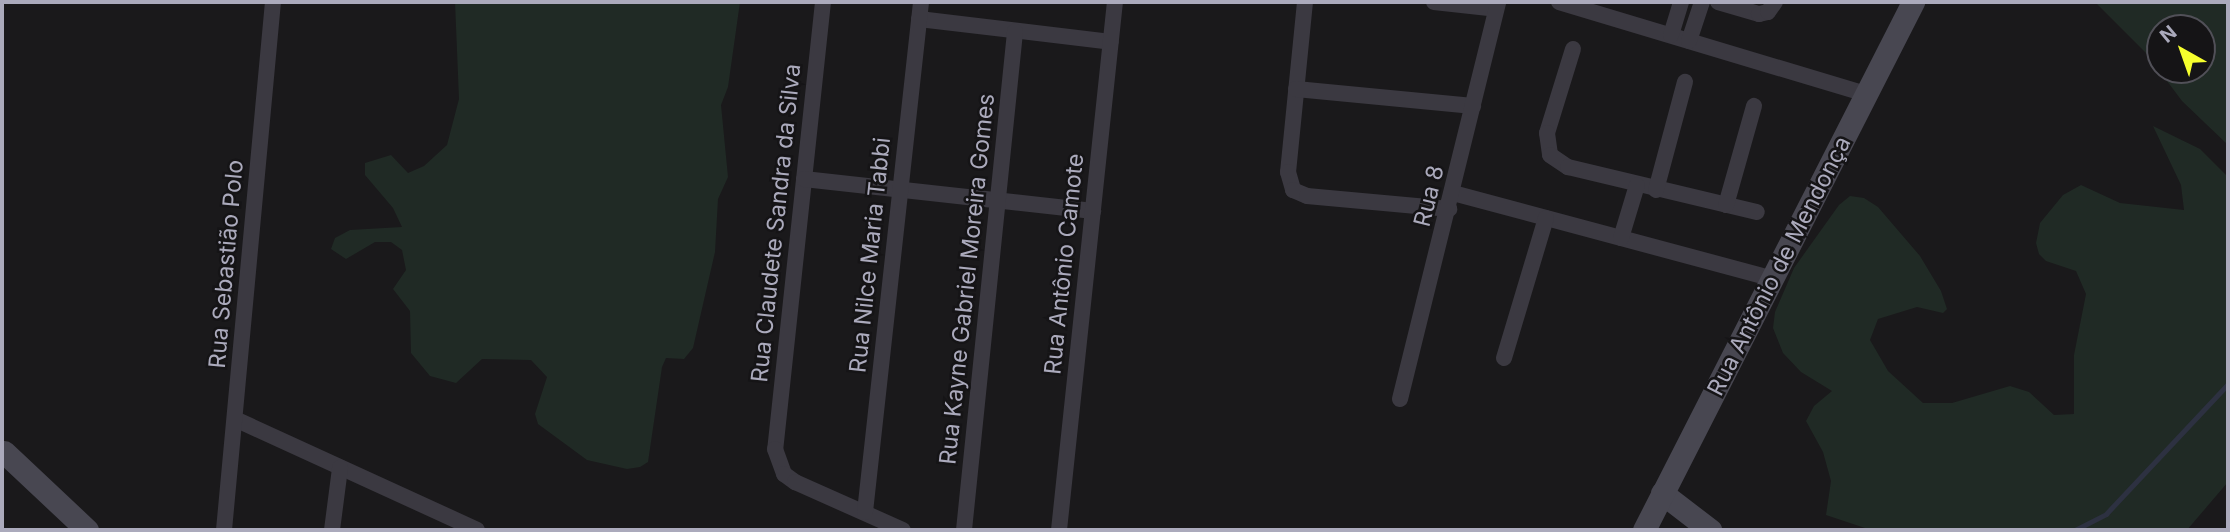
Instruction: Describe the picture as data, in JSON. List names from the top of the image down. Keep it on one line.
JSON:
{"streets":{"street":["Rua 8","Rua Claudete Sandra da Silva","Rua Nilce Maria Tabbi","Rua Sebastião Polo","Rua Antônio Camote","Rua Antônio de Mendonça","Rua Kayne Gabriel Moreira Gomes"]},"crossings":[["Rua Claudete Sandra da Silva","Rua Nilce Maria Tabbi"]],"north":"top left"}
